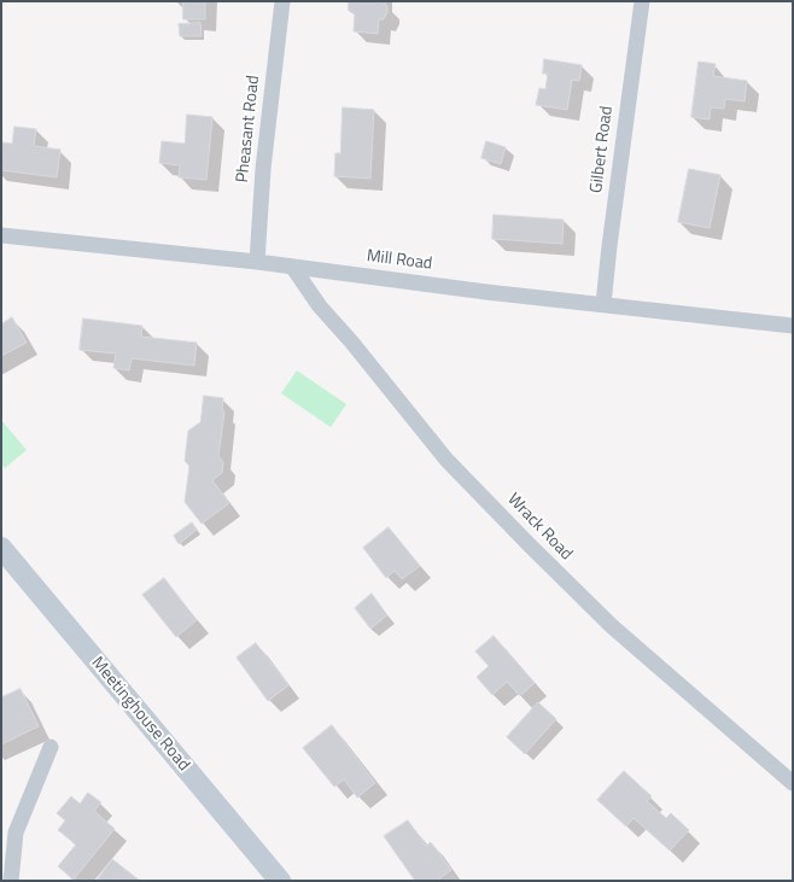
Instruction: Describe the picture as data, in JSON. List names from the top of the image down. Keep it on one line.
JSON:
{"streets":{"street":["Pheasant Road","Gilbert Road","Mill Road","Wrack Road","Meetinghouse Road"]},"crossings":[["Pheasant Road","Mill Road"],["Gilbert Road","Mill Road"],["Mill Road","Wrack Road"]]}
